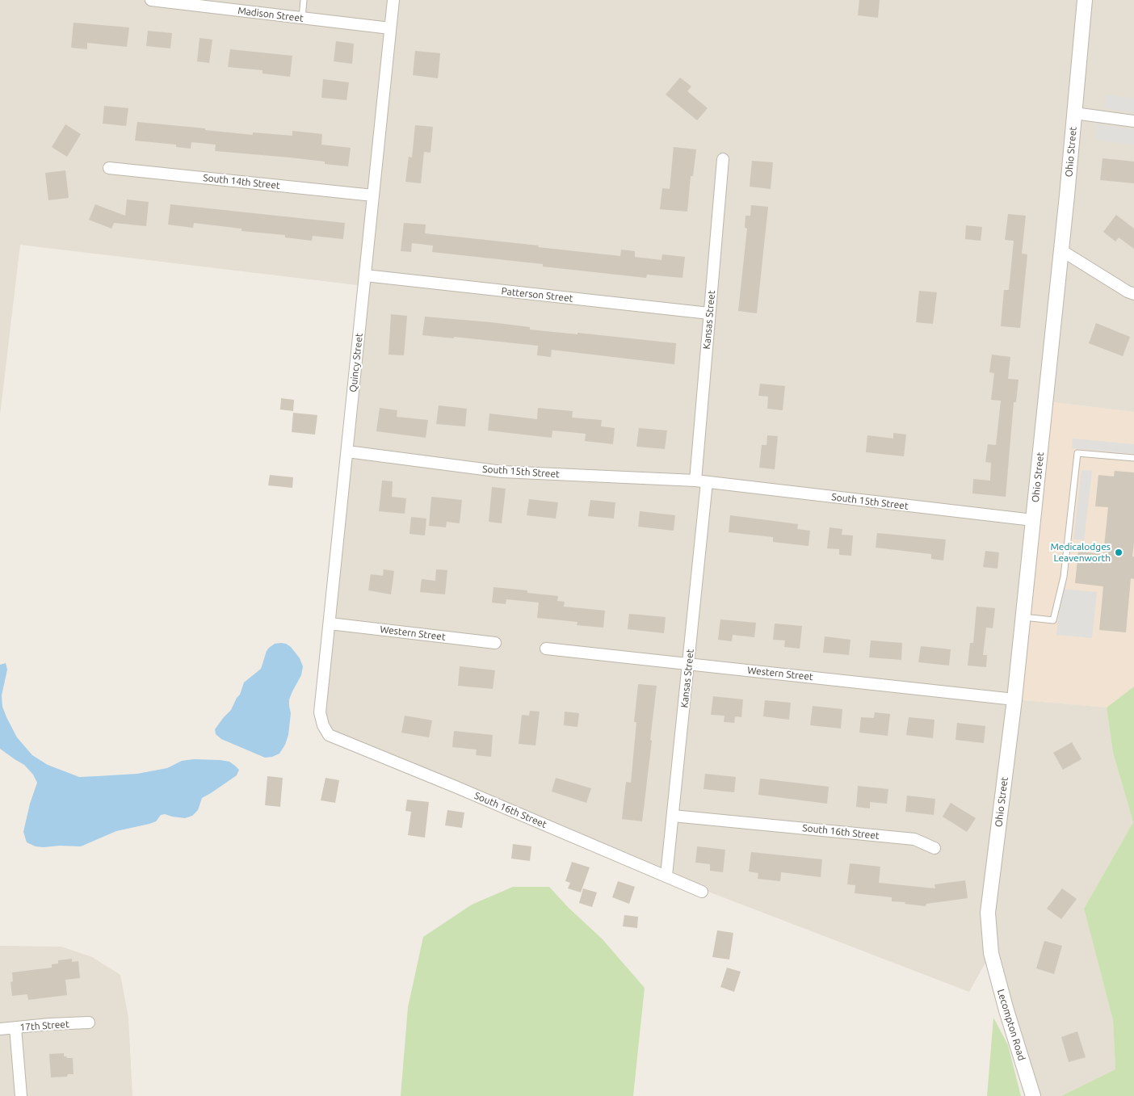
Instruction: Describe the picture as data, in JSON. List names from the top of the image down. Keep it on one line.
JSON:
{"streets":{"street":["Madison Street","Ohio Street","South 14th Street","Patterson Street","Kansas Street","Quincy Street","South 15th Street","Western Street","South 16th Street","Lecompton Road","17th Street"]},"crossings":[["Madison Street","Quincy Street"],["Ohio Street","South 15th Street"],["Ohio Street","Western Street"],["Ohio Street","Lecompton Road"],["South 14th Street","Quincy Street"],["Patterson Street","Kansas Street"],["Patterson Street","Quincy Street"],["Kansas Street","South 15th Street"],["Kansas Street","Western Street"],["Kansas Street","South 16th Street"],["Quincy Street","South 15th Street"],["Quincy Street","Western Street"],["Quincy Street","South 16th Street"]],"places":["Medicalodges Leavenworth"]}
